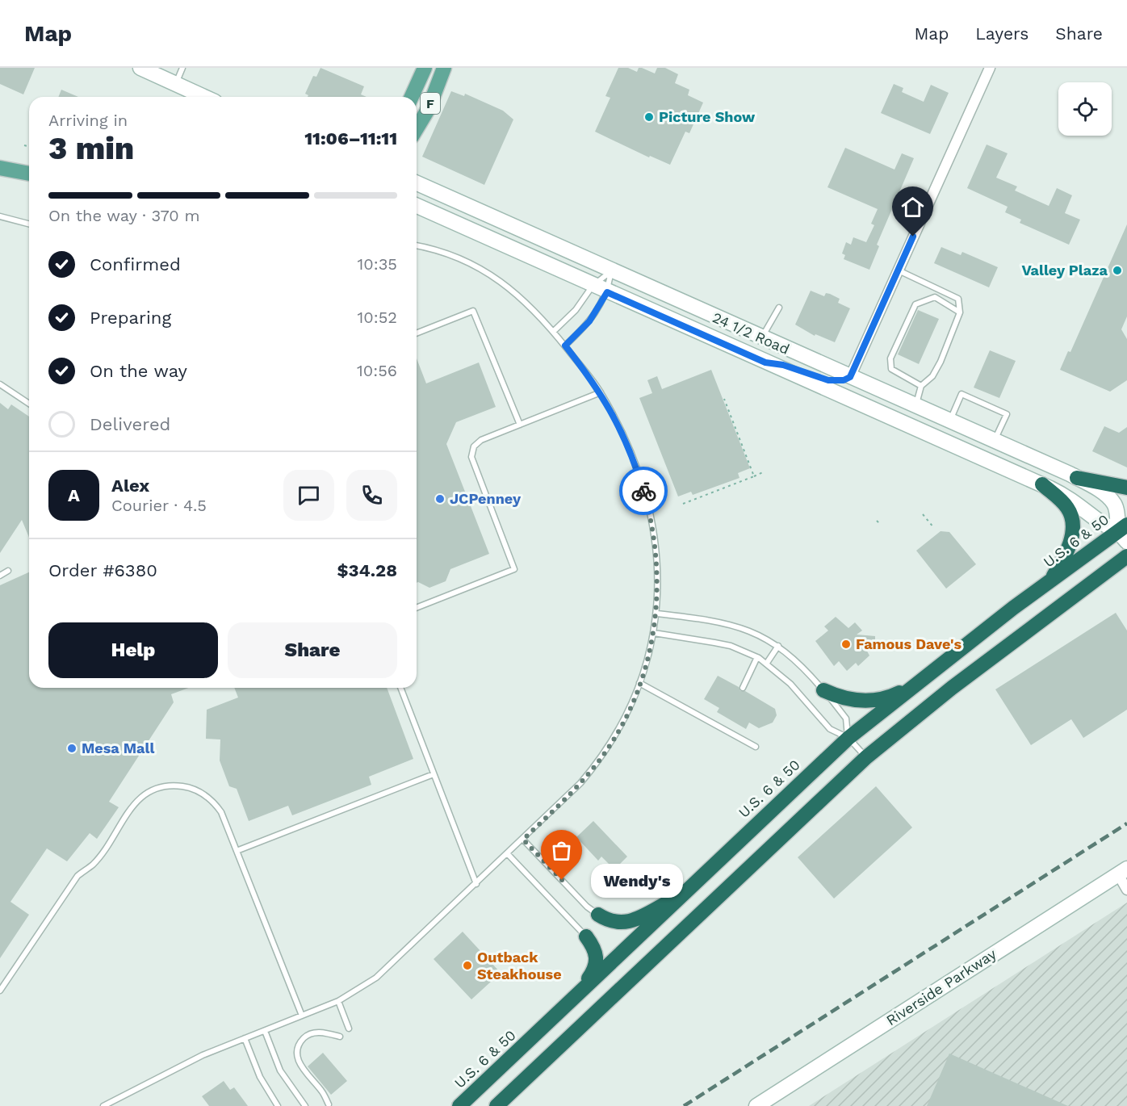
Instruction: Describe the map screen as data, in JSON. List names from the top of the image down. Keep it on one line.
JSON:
{"streets":{"highway":["U.S. 6 & 50"],"main road":["F","24 1/2 Road","Riverside Parkway"]},"crossings":[["24 1/2 Road","U.S. 6 & 50"]],"places":["Picture Show","Valley Plaza","JCPenney","Famous Dave's","Mesa Mall","Wendy's","Outback Steakhouse"],"page":{"header":"Map","nav":["Map","Layers","Share"],"heading":["3 min","Arriving in","11:06–11:11"],"panel":["Alex","Courier · 4.5","Order #6380","$34.28"],"bar":"On the way · 370 m","list":[["Confirmed","10:35"],["Preparing","10:52"],["On the way","10:56"],"Delivered"],"round":"A","buttons":["Help","Share"],"bubble":"Wendy's"}}
